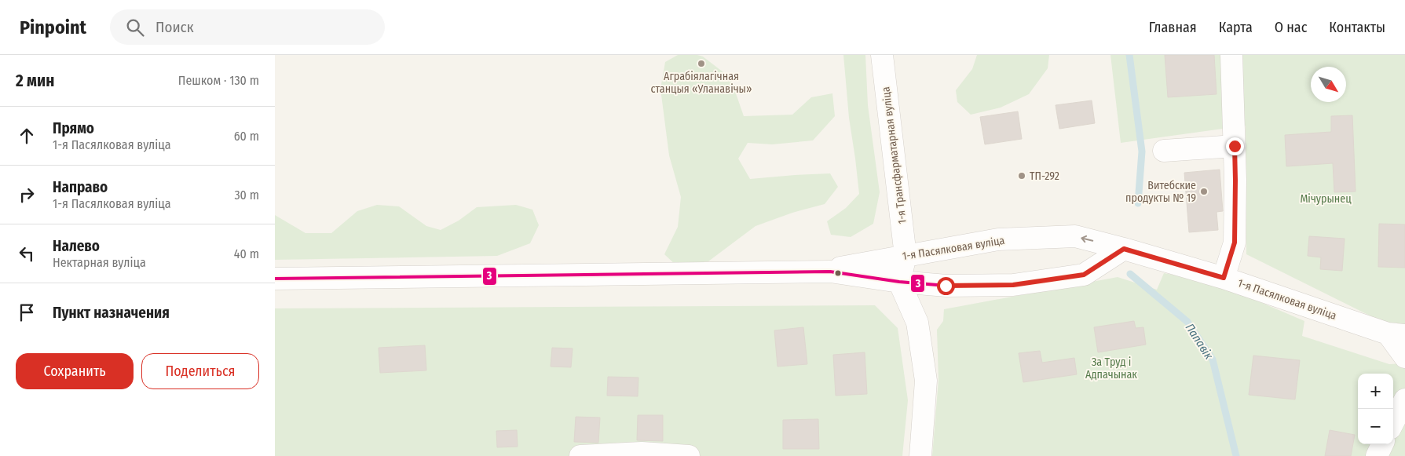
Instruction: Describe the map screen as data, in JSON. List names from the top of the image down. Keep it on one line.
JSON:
{"streets":{"street":["1-я Трансфарматарная вуліца","1-я Пасялковая вуліца"]},"crossings":[["1-я Трансфарматарная вуліца","1-я Пасялковая вуліца"]],"water":["Папавік"],"parks":["Мічурынец","За Труд і Адпачынак"],"places":["Аграбіялагічная станцыя «Уланавічы»","ТП-292","Витебские продукты № 19"],"lines":["transit line 3"],"north":"bottom right","page":{"header":"Pinpoint","search":"Поиск","nav":["Главная","Карта","О нас","Контакты"],"heading":["2 мин","Пешком · 130 m"],"list":[["Прямо","1-я Пасялковая вуліца","60 m"],["Направо","1-я Пасялковая вуліца","30 m"],["Налево","Нектарная вуліца","40 m"],"Пункт назначения"],"buttons":["Сохранить","Поделиться"],"map_buttons":["+","−"]}}
